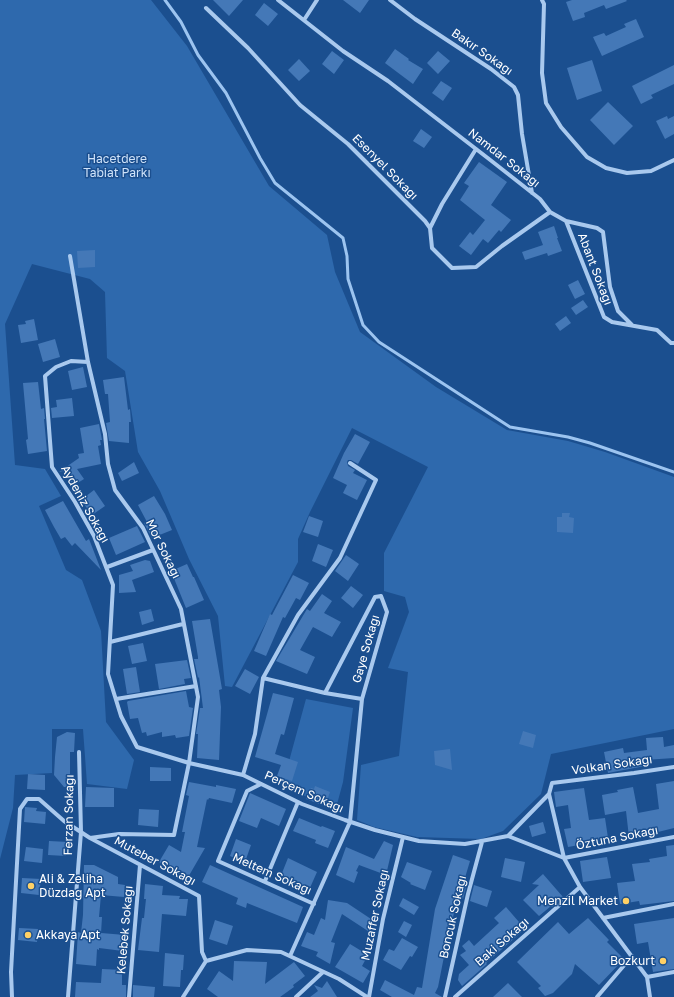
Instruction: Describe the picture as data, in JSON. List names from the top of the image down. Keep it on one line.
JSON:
{"streets":{"street":["Bakır Sokağı","Namdar Sokağı","Esenyel Sokağı","Abant Sokağı","Aydeniz Sokağı","Mor Sokağı","Gaye Sokağı","Volkan Sokağı","Perçem Sokağı","Ferzan Sokağı","Öztuna Sokağı","Muteber Sokağı","Meltem Sokağı","Muzaffer Sokağı","Boncuk Sokağı","Kelebek Sokağı","Baki Sokağı"]},"crossings":[["Bakır Sokağı","Namdar Sokağı"],["Namdar Sokağı","Abant Sokağı"],["Aydeniz Sokağı","Mor Sokağı"],["Aydeniz Sokağı","Perçem Sokağı"],["Mor Sokağı","Perçem Sokağı"],["Gaye Sokağı","Perçem Sokağı"],["Gaye Sokağı","Meltem Sokağı"],["Perçem Sokağı","Meltem Sokağı"],["Perçem Sokağı","Muzaffer Sokağı"],["Perçem Sokağı","Boncuk Sokağı"],["Ferzan Sokağı","Muteber Sokağı"],["Muteber Sokağı","Kelebek Sokağı"]],"parks":["Hacetdere Tabiat Parkı"],"places":["Ali & Zeliha Düzdağ Apt","Menzil Market","Akkaya Apt","Bozkurt"]}
